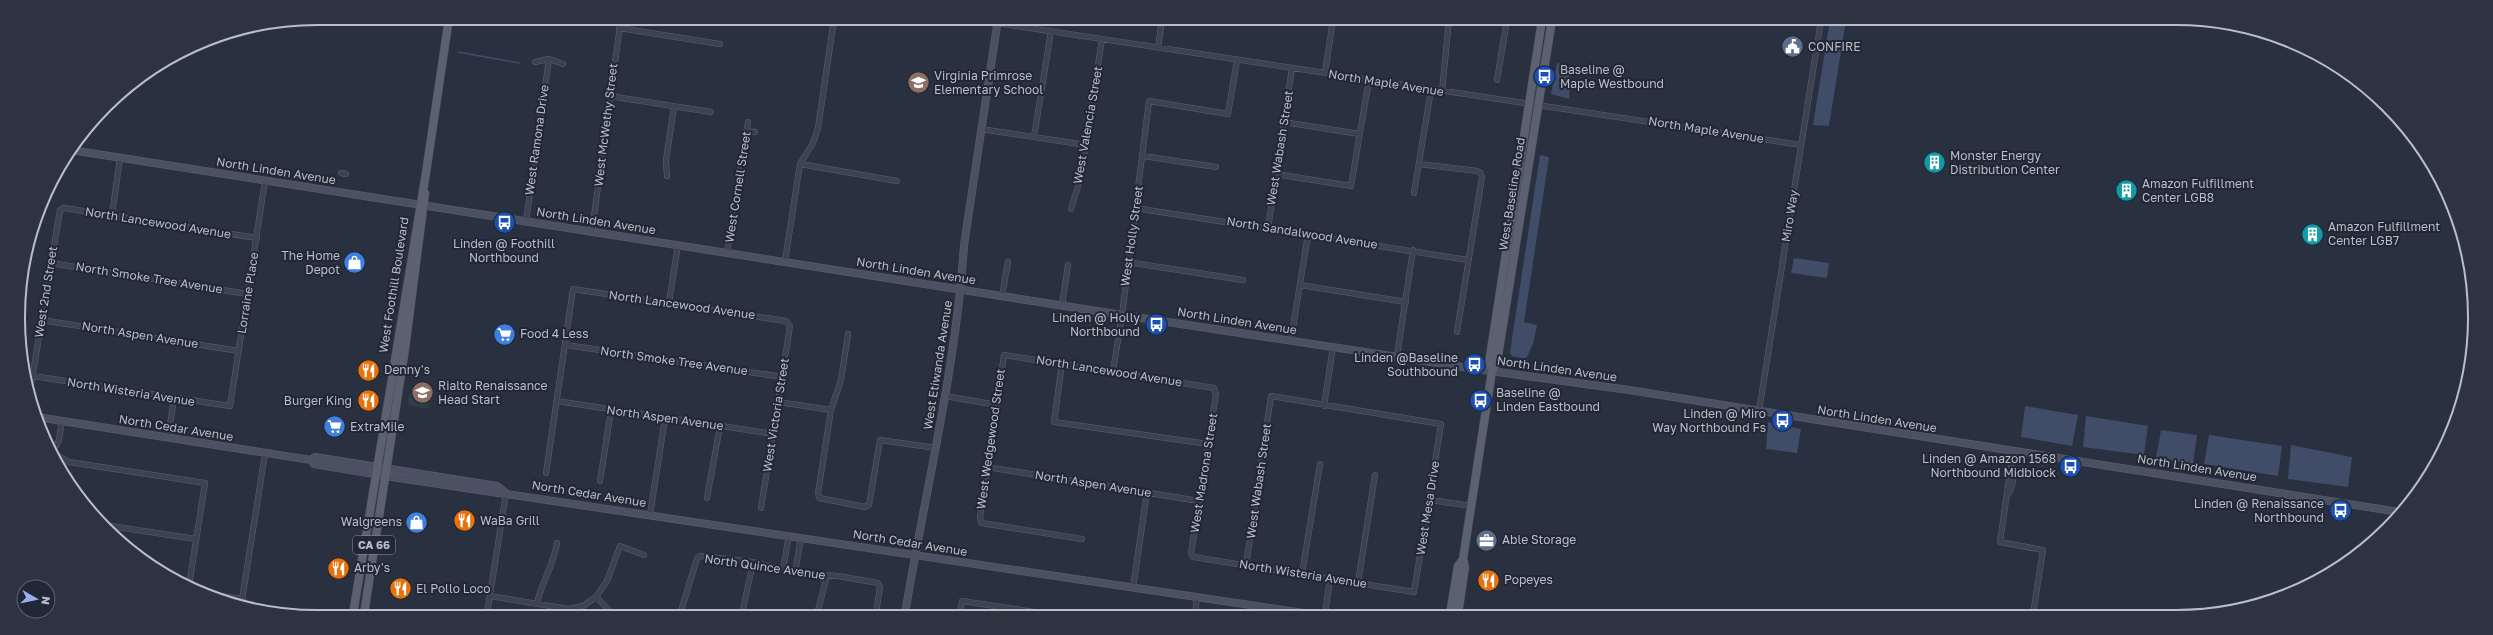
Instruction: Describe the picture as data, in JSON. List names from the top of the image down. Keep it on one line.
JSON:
{"streets":{"main road":["West Baseline Road","West Foothill Boulevard","CA 66"],"street":["North Maple Avenue","West McWethy Street","West Valencia Street","West Ramona Drive","West Wabash Street","North Linden Avenue","West Cornell Street","Miro Way","North Lancewood Avenue","North Sandalwood Avenue","West Holly Street","North Smoke Tree Avenue","West 2nd Street","Lorraine Place","North Aspen Avenue","West Etiwanda Avenue","North Wisteria Avenue","West Victoria Street","North Cedar Avenue","West Wedgewood Street","West Madrona Street","West Mesa Drive","North Quince Avenue"]},"crossings":[["North Maple Avenue","West Valencia Street"],["North Maple Avenue","West Wabash Street"],["North Maple Avenue","West Baseline Road"],["North Maple Avenue","Miro Way"],["North Maple Avenue","West Holly Street"],["West McWethy Street","North Linden Avenue"],["West Ramona Drive","North Linden Avenue"],["West Wabash Street","North Sandalwood Avenue"],["West Wabash Street","North Wisteria Avenue"],["West Wabash Street","West Mesa Drive"],["North Linden Avenue","West Cornell Street"],["North Linden Avenue","West Baseline Road"],["North Linden Avenue","Miro Way"],["North Linden Avenue","West Holly Street"],["North Linden Avenue","West Foothill Boulevard"],["North Linden Avenue","Lorraine Place"],["North Linden Avenue","West Etiwanda Avenue"],["North Lancewood Avenue","West Holly Street"],["North Lancewood Avenue","North Smoke Tree Avenue"],["North Lancewood Avenue","West 2nd Street"],["North Lancewood Avenue","Lorraine Place"],["North Lancewood Avenue","West Victoria Street"],["North Lancewood Avenue","West Wedgewood Street"],["North Lancewood Avenue","West Madrona Street"],["North Sandalwood Avenue","West Holly Street"],["North Smoke Tree Avenue","West 2nd Street"],["North Smoke Tree Avenue","Lorraine Place"],["North Smoke Tree Avenue","West Victoria Street"],["West Foothill Boulevard","North Cedar Avenue"],["West 2nd Street","North Aspen Avenue"],["West 2nd Street","North Wisteria Avenue"],["Lorraine Place","North Aspen Avenue"],["Lorraine Place","North Wisteria Avenue"],["North Aspen Avenue","West Victoria Street"],["North Aspen Avenue","West Wedgewood Street"],["North Aspen Avenue","West Madrona Street"],["West Etiwanda Avenue","North Cedar Avenue"],["North Wisteria Avenue","West Madrona Street"],["North Wisteria Avenue","West Mesa Drive"]],"places":{"public building":["CONFIRE"],"bus stop":["Baseline @ Maple Westbound","Linden @ Foothill Northbound","Linden @ Holly Northbound","Linden @Baseline Southbound","Baseline @ Linden Eastbound","Linden @ Miro Way Northbound Fs","Linden @ Amazon 1568 Northbound Midblock","Linden @ Renaissance Northbound"],"school or university":["Virginia Primrose Elementary School","Rialto Renaissance Head Start"],"building":["Monster Energy Distribution Center","Amazon Fulfillment Center LGB8","Amazon Fulfillment Center LGB7"],"shop":["The Home Depot","Walgreens"],"supermarket":["Food 4 Less","ExtraMile"],"restaurant":["Denny's","Burger King","WaBa Grill","Arby's","Popeyes","El Pollo Loco"],"office":["Able Storage"]},"north":"right"}
